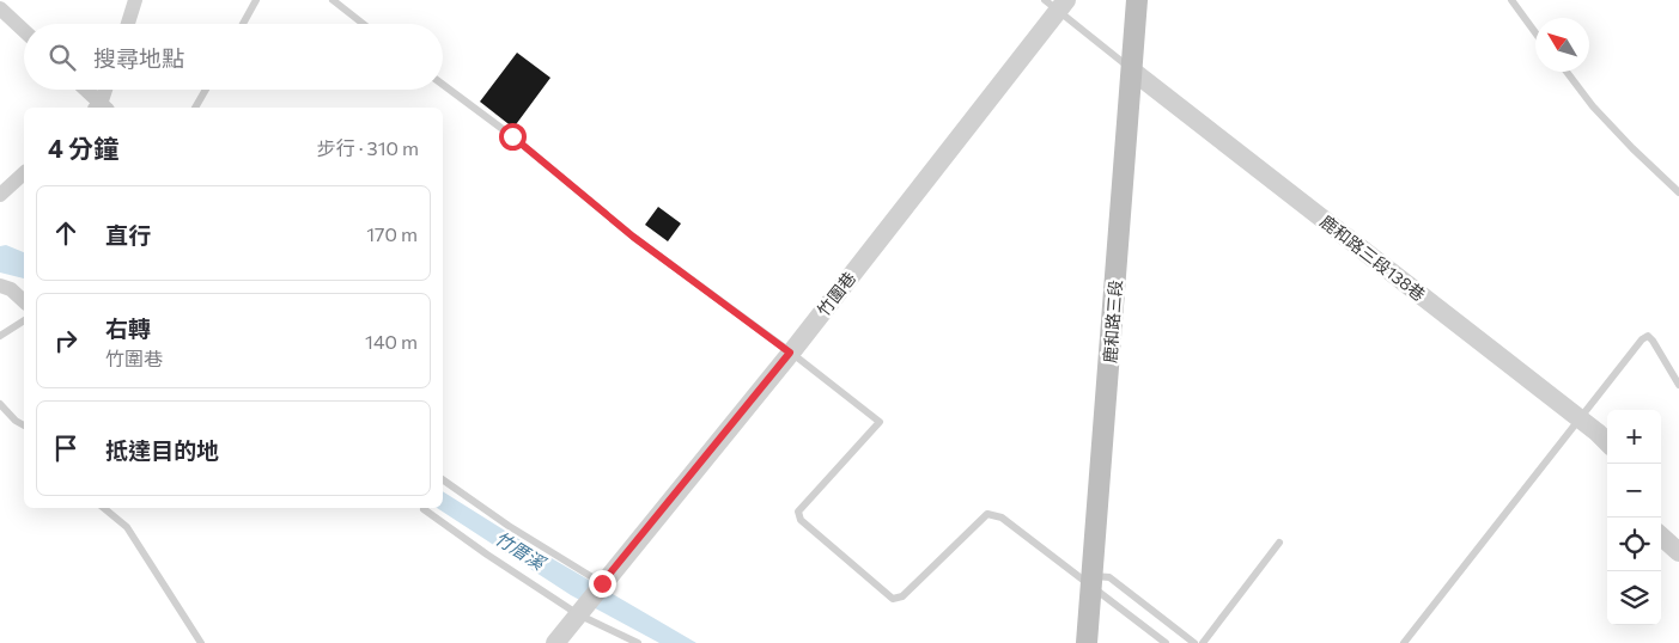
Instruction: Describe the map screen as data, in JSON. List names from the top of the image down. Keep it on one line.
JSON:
{"streets":{"main road":["鹿和路三段"],"street":["鹿和路三段138巷","竹圍巷"]},"crossings":[["鹿和路三段138巷","鹿和路三段"]],"water":["竹厝溪"],"north":"top left","page":{"search":"搜尋地點","heading":["4 分鐘","步行 · 310 m"],"list":[["直行","170 m"],["右轉","竹圍巷","140 m"],"抵達目的地"],"map_buttons":["+","−"]}}
